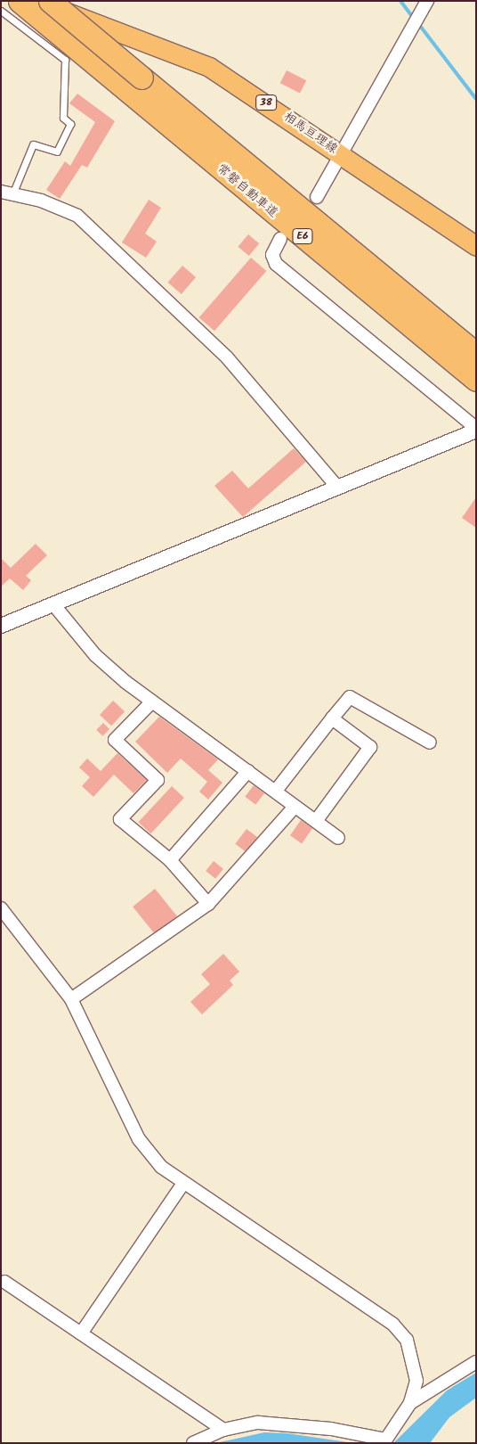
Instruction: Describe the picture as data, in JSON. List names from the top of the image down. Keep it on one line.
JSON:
{"streets":{"highway":["常磐自動車道","E6"],"main road":["38","相馬亘理線"]}}
